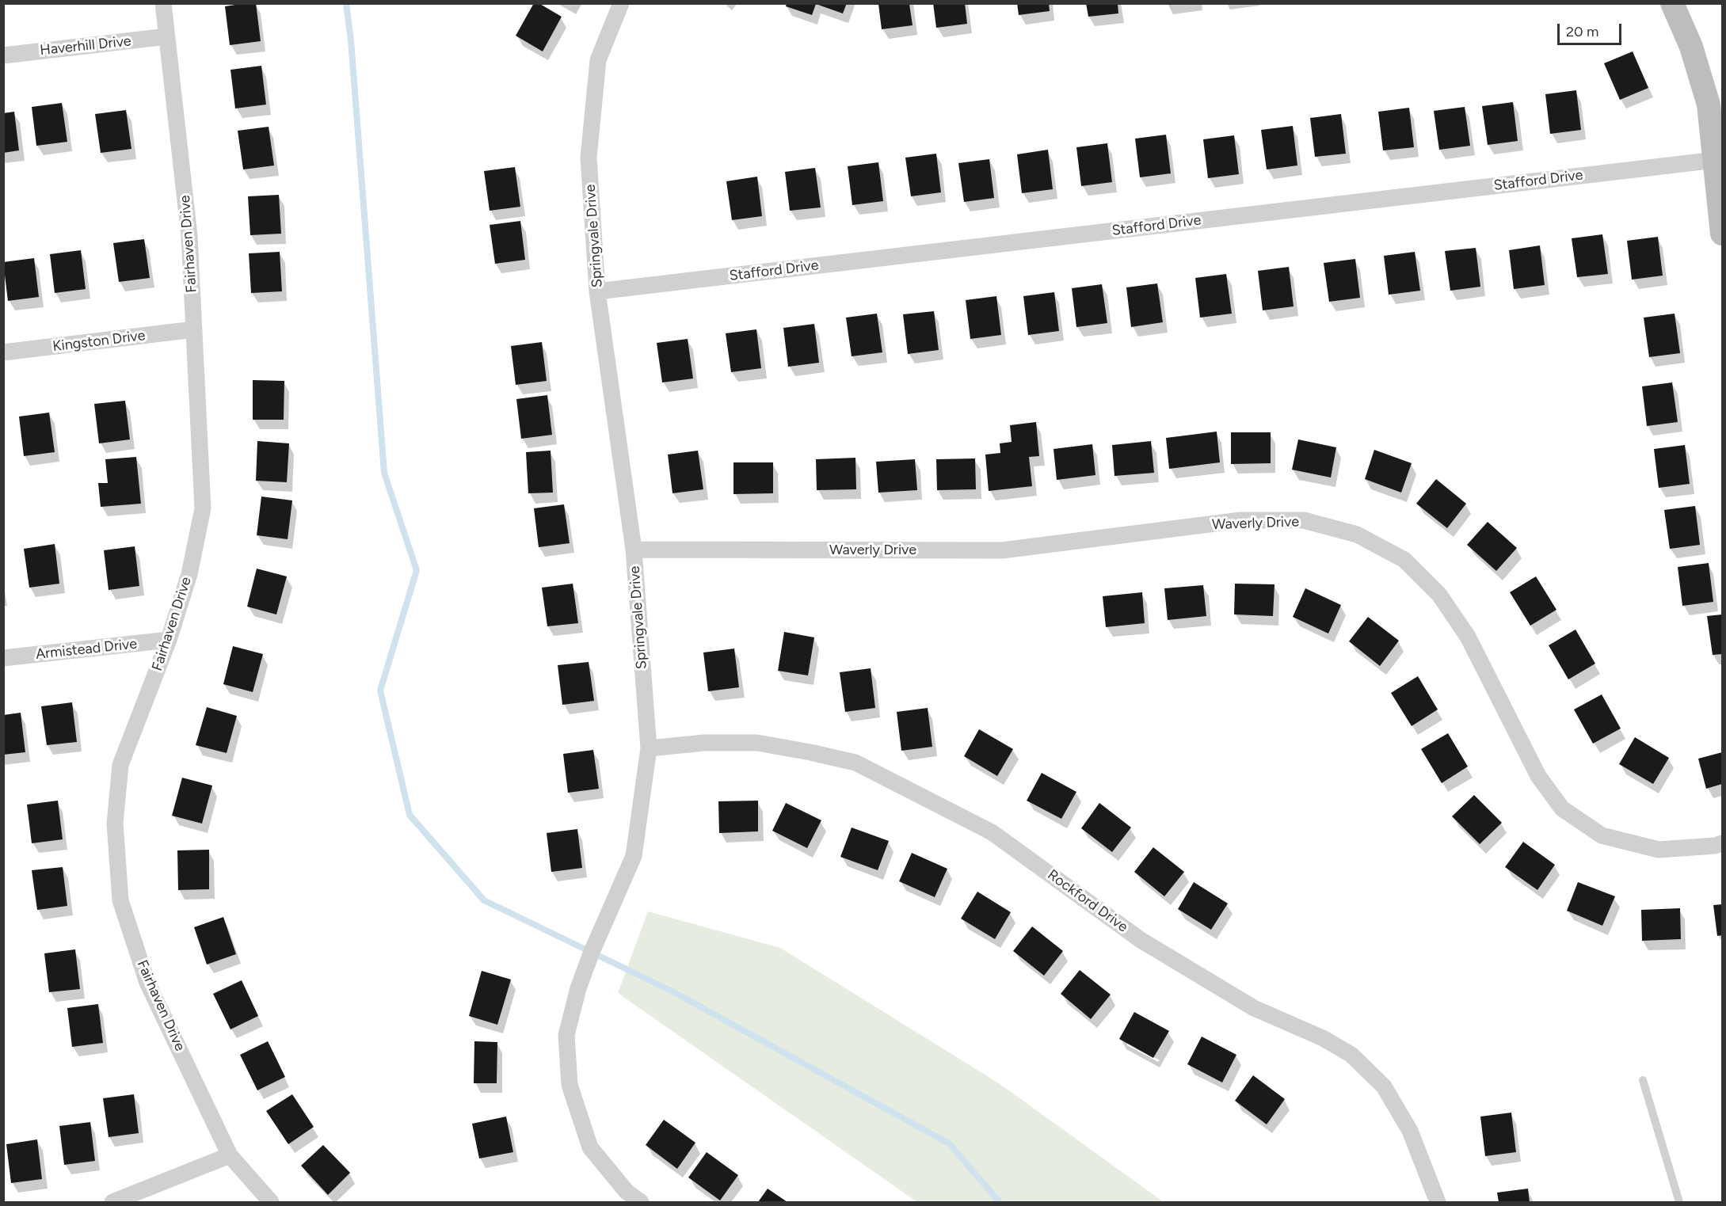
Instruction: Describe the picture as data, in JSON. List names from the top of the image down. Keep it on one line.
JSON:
{"streets":{"street":["Haverhill Drive","Stafford Drive","Springvale Drive","Fairhaven Drive","Kingston Drive","Waverly Drive","Armistead Drive","Rockford Drive"]},"crossings":[["Haverhill Drive","Fairhaven Drive"],["Stafford Drive","Springvale Drive"],["Springvale Drive","Waverly Drive"],["Springvale Drive","Rockford Drive"],["Fairhaven Drive","Kingston Drive"],["Fairhaven Drive","Armistead Drive"]],"scale_bar":"20 m"}
